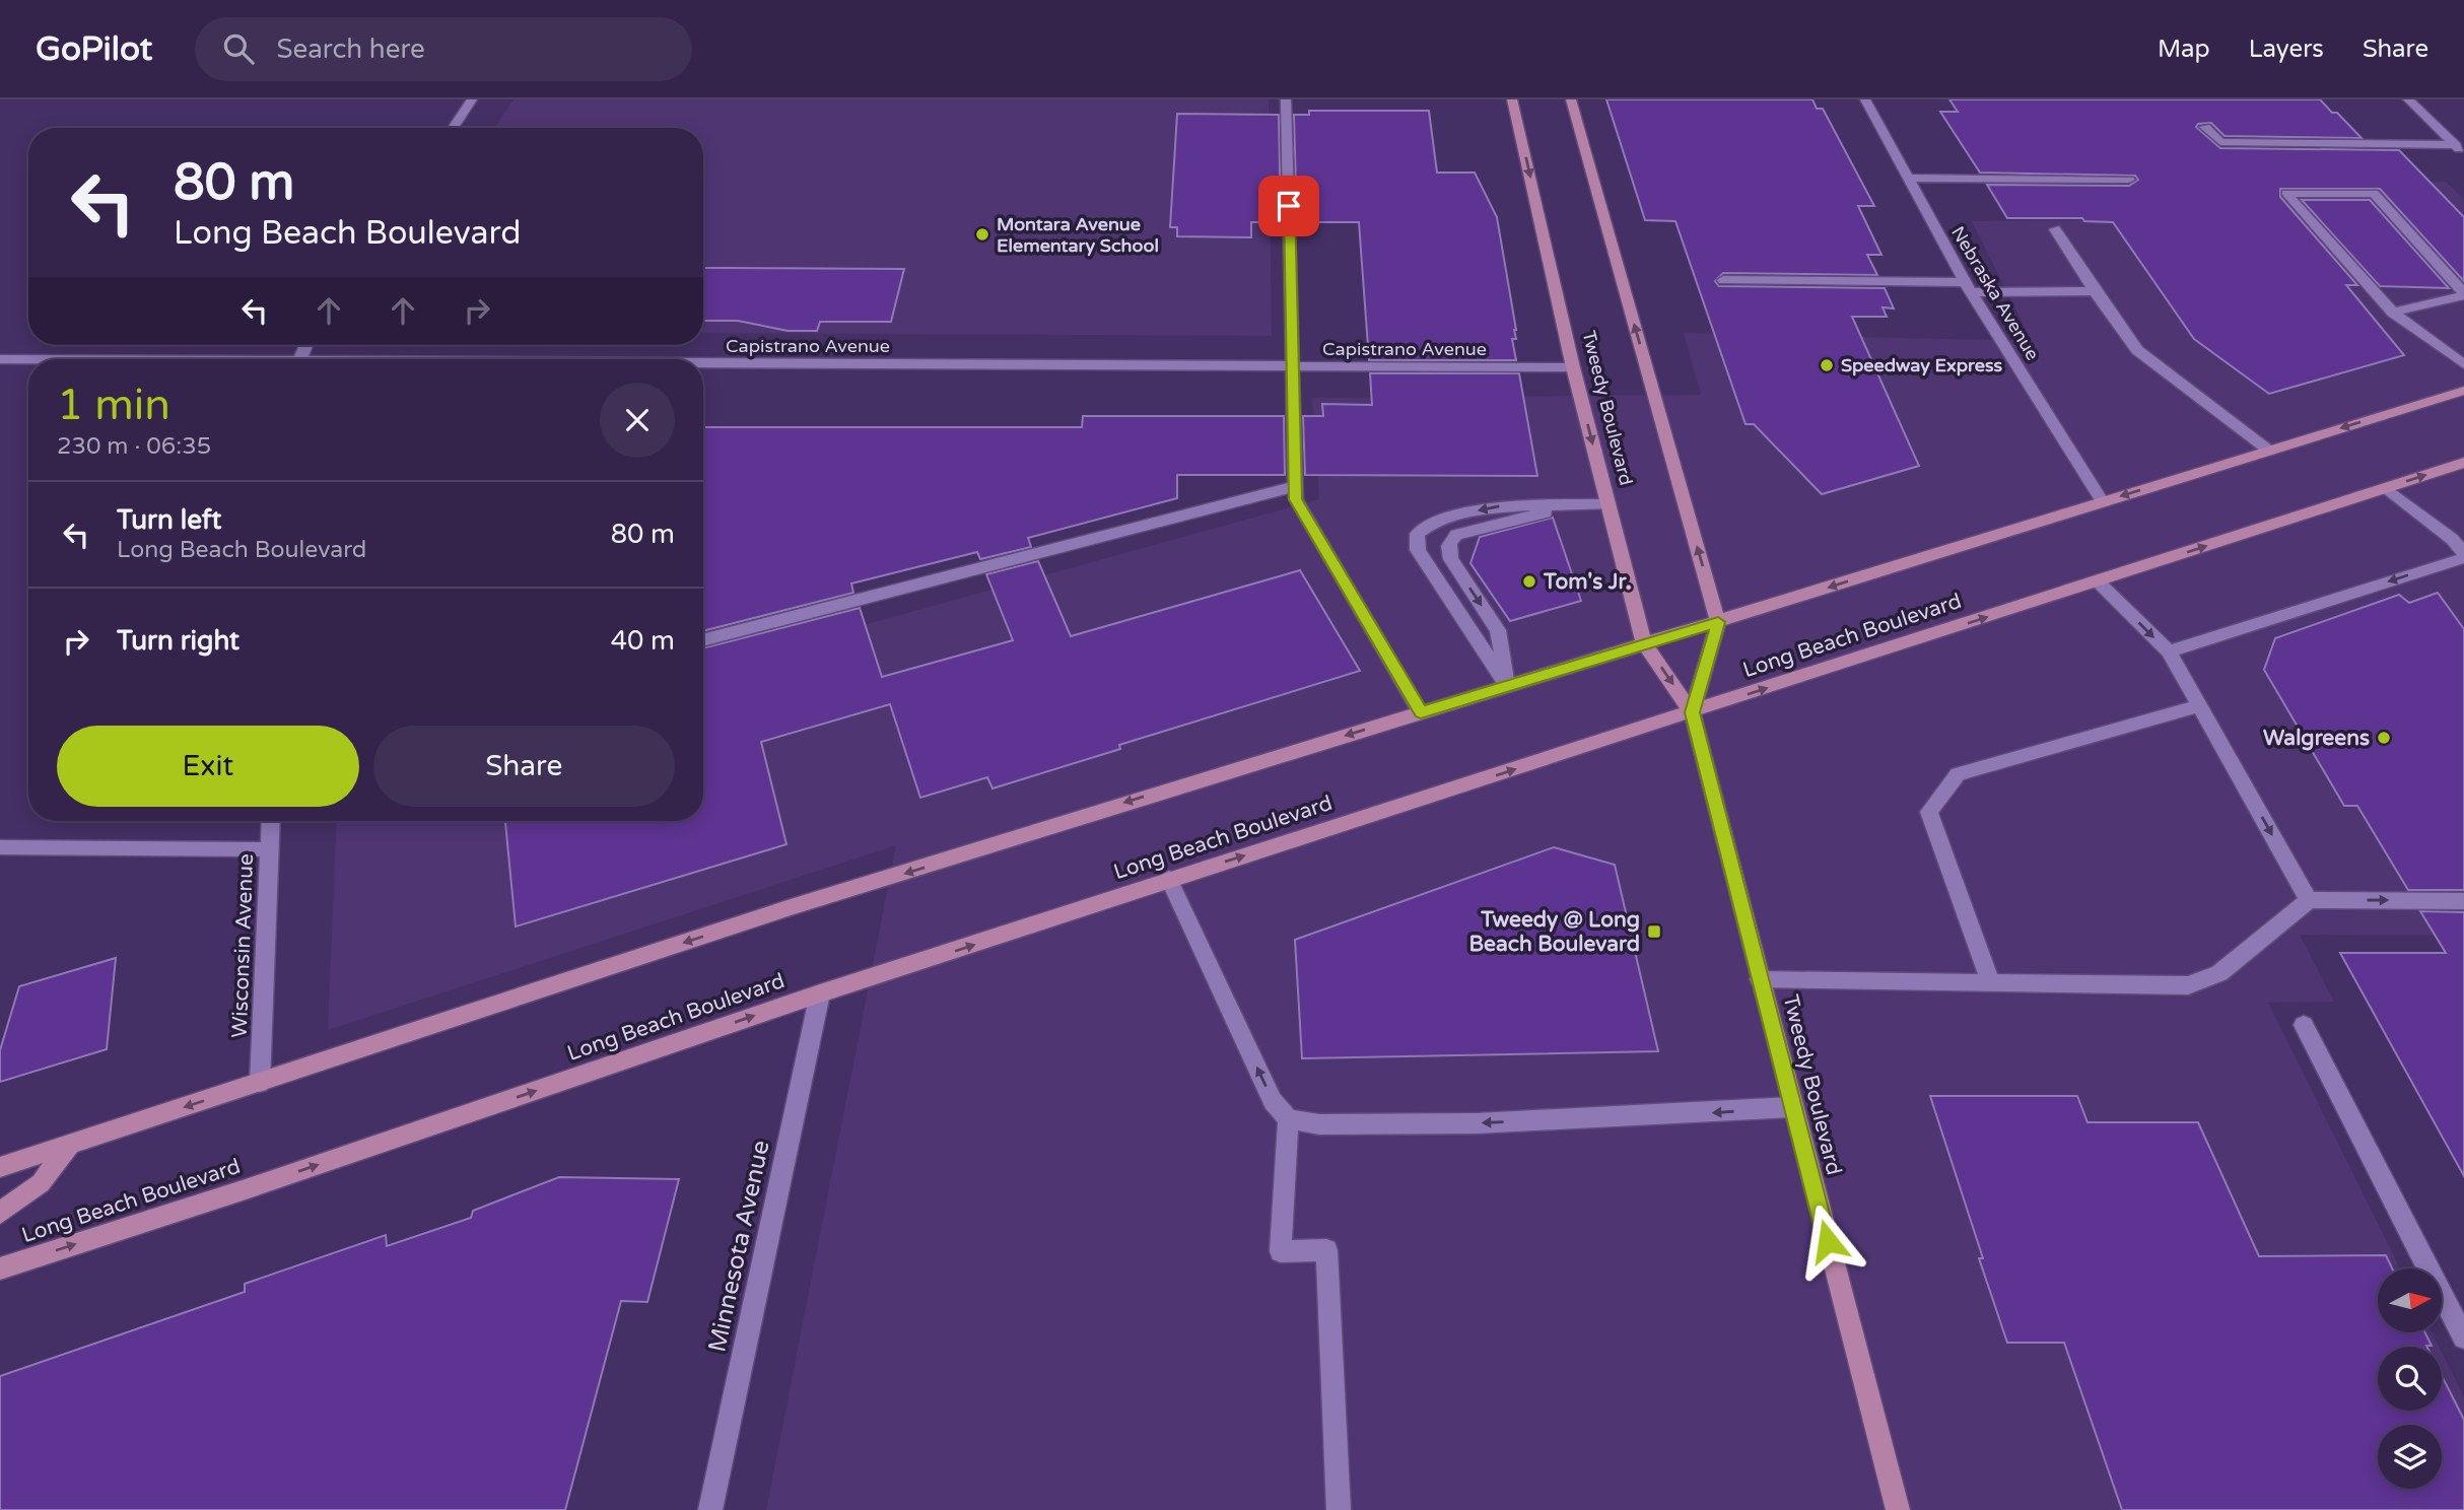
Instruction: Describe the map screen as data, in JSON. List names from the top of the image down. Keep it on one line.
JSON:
{"streets":{"main road":["Tweedy Boulevard","Long Beach Boulevard"],"street":["Nebraska Avenue","Capistrano Avenue","Wisconsin Avenue","Minnesota Avenue"]},"crossings":[["Capistrano Avenue","Tweedy Boulevard"],["Tweedy Boulevard","Long Beach Boulevard"],["Long Beach Boulevard","Minnesota Avenue"]],"places":{"other":["Montara Avenue Elementary School","Speedway Express","Tom's Jr.","Walgreens"],"transit":["Tweedy @ Long Beach Boulevard"]},"north":"right","page":{"header":"GoPilot","search":"Search here","nav":["Map","Layers","Share"],"turn":["80 m","Long Beach Boulevard"],"heading":["1 min","230 m · 06:35"],"list":[{"name":"Turn left","note":"Long Beach Boulevard","value":"80 m"},{"name":"Turn right","value":"40 m"}],"buttons":["Exit","Share"]}}
